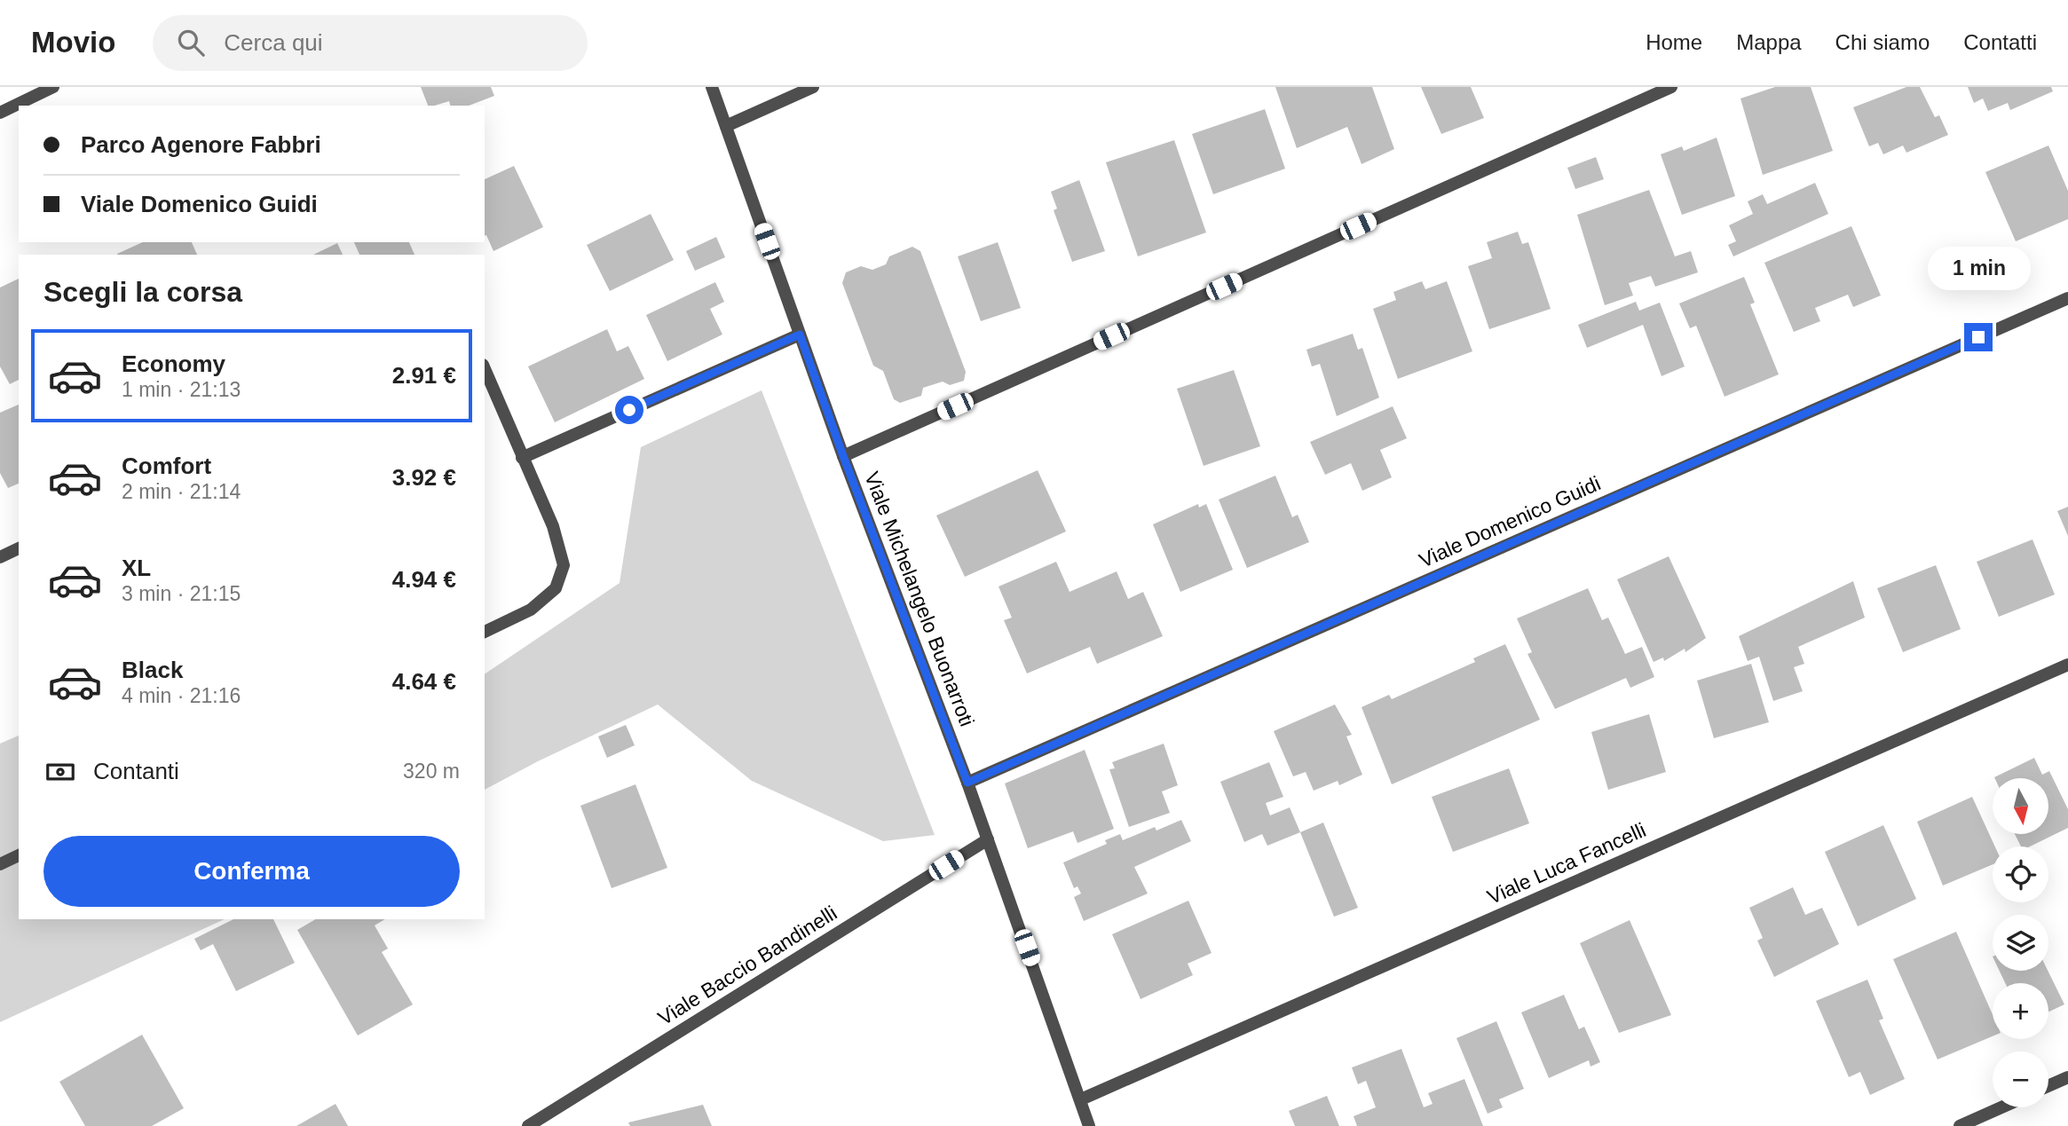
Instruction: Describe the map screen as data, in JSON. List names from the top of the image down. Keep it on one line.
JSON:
{"streets":{"street":["Viale Domenico Guidi","Viale Michelangelo Buonarroti","Viale Luca Fancelli","Viale Baccio Bandinelli"]},"crossings":[["Viale Domenico Guidi","Viale Michelangelo Buonarroti"],["Viale Michelangelo Buonarroti","Viale Luca Fancelli"],["Viale Michelangelo Buonarroti","Viale Baccio Bandinelli"]],"north":"bottom","page":{"header":"Movio","search":"Cerca qui","nav":["Home","Mappa","Chi siamo","Contatti"],"banner":["Parco Agenore Fabbri","Viale Domenico Guidi"],"bubble":"1 min","heading":"Scegli la corsa","list":[{"name":"Economy","note":"1 min · 21:13","value":"2.91 €"},{"name":"Comfort","note":"2 min · 21:14","value":"3.92 €"},{"name":"XL","note":"3 min · 21:15","value":"4.94 €"},{"name":"Black","note":"4 min · 21:16","value":"4.64 €"}],"pay":["Contanti","320 m"],"map_buttons":["+","−"],"buttons":"Conferma"}}
